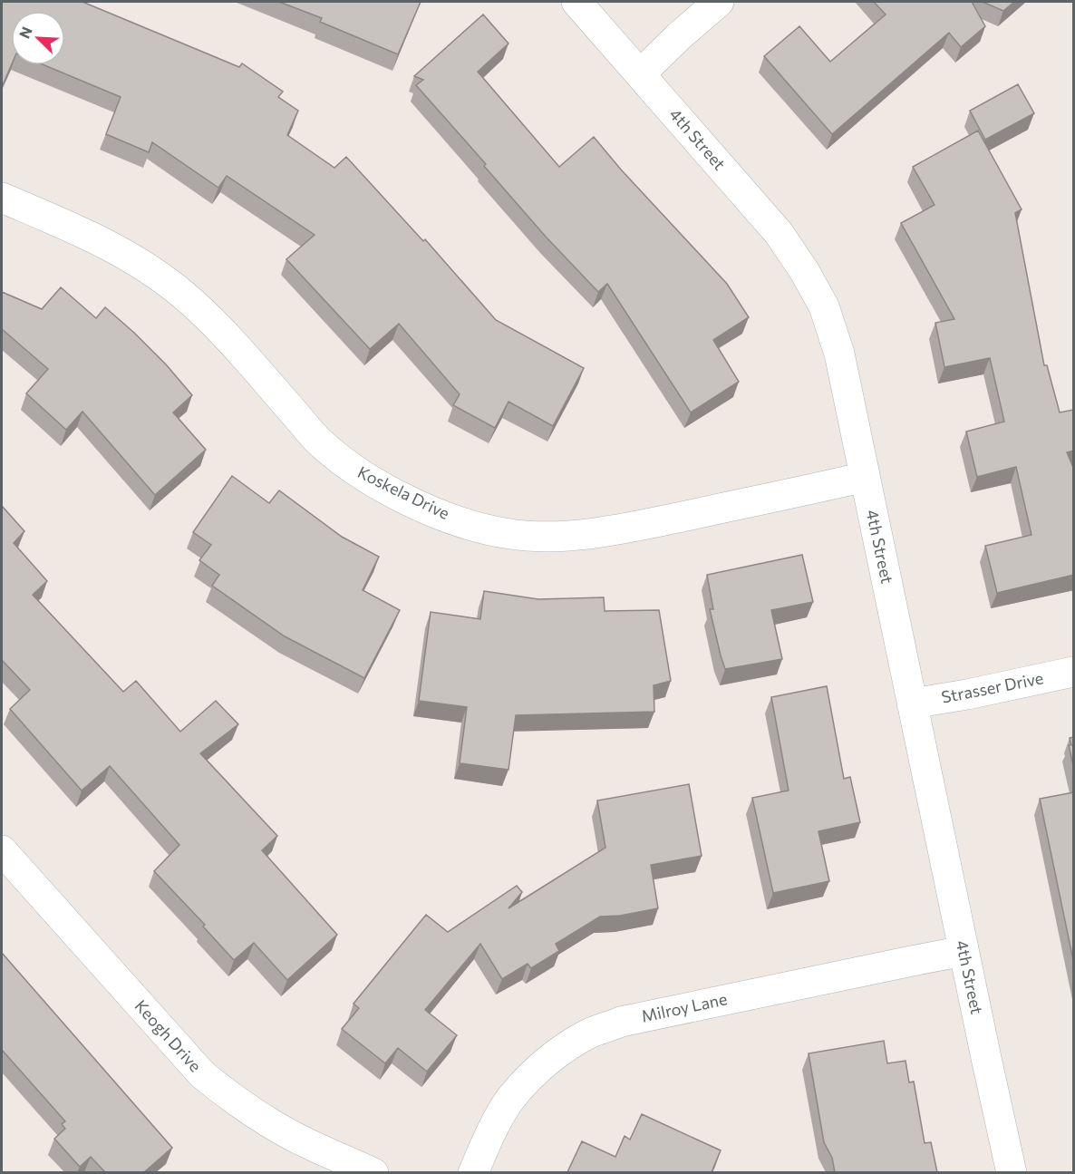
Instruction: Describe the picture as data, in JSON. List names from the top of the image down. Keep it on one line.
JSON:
{"streets":{"street":["4th Street","Koskela Drive","Strasser Drive","Milroy Lane","Keogh Drive"]},"crossings":[["4th Street","Koskela Drive"],["4th Street","Strasser Drive"],["4th Street","Milroy Lane"]],"north":"top left"}
